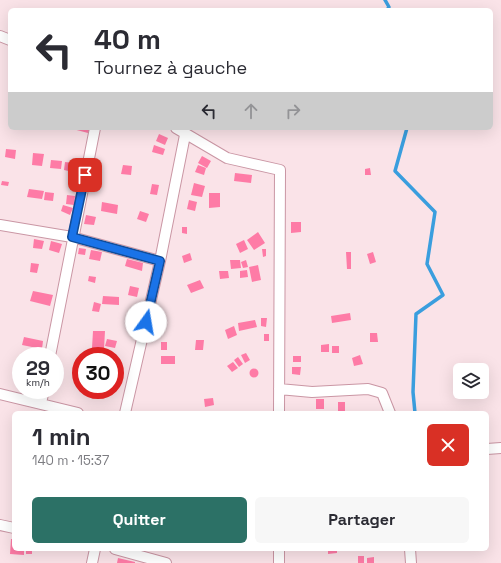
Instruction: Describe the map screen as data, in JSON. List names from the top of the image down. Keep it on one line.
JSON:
{"page":{"turn":["40 m","Tournez à gauche"],"speed":"29 km/h","limit":"30","heading":["1 min","140 m · 15:37"],"buttons":["Quitter","Partager"]}}
